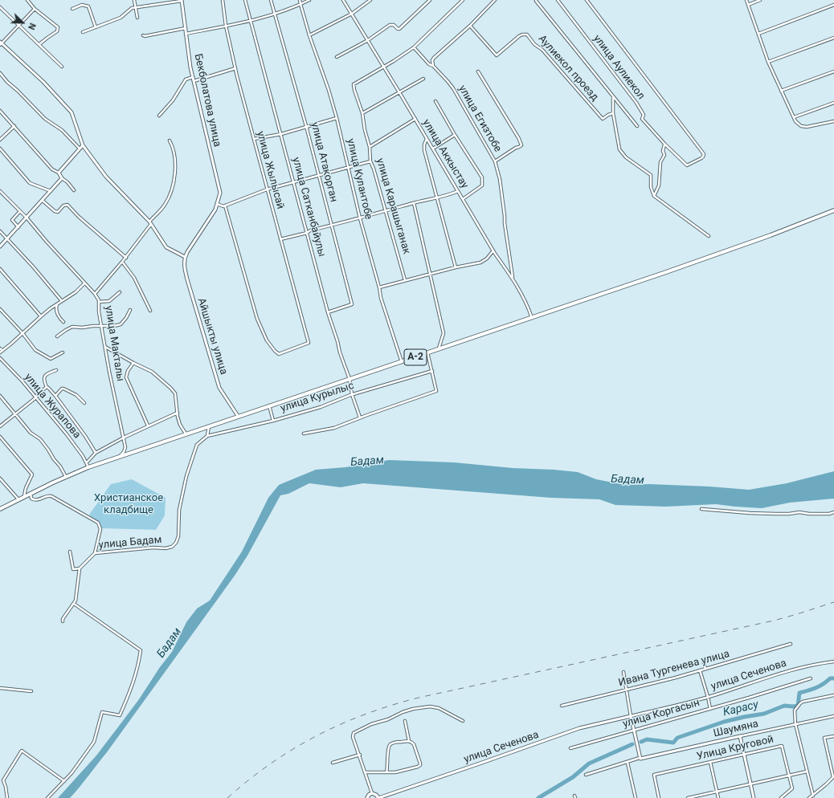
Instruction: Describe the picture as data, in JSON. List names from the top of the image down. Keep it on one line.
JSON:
{"streets":{"highway":["A-2"],"street":["улица Аулиекол","Аулиекол проезд","Бекболатова улица","улица Егизтобе","улица Аккыстау","улица Атакорган","улица Жылысай","улица Кулантобе","улица Карашыганак","улица Сатканбайулы","Айшыкты улица","улица Макталы","улица Курылыс","улица Журапова","улица Бадам","Ивана Тургенева улица","улица Сеченова","улица Коргасын","Шаумяна","Улица Круговой"]},"crossings":[["улица Егизтобе","улица Аккыстау"],["улица Егизтобе","улица Карашыганак"],["улица Аккыстау","улица Карашыганак"],["улица Аккыстау","A-2"],["улица Атакорган","улица Сатканбайулы"],["улица Кулантобе","A-2"],["улица Сатканбайулы","A-2"],["улица Сатканбайулы","улица Курылыс"],["Айшыкты улица","A-2"],["улица Макталы","A-2"],["A-2","улица Журапова"],["улица Курылыс","улица Бадам"]],"water":["Бадам","Карасу"],"parks":["Христианское кладбище"],"north":"bottom right"}
